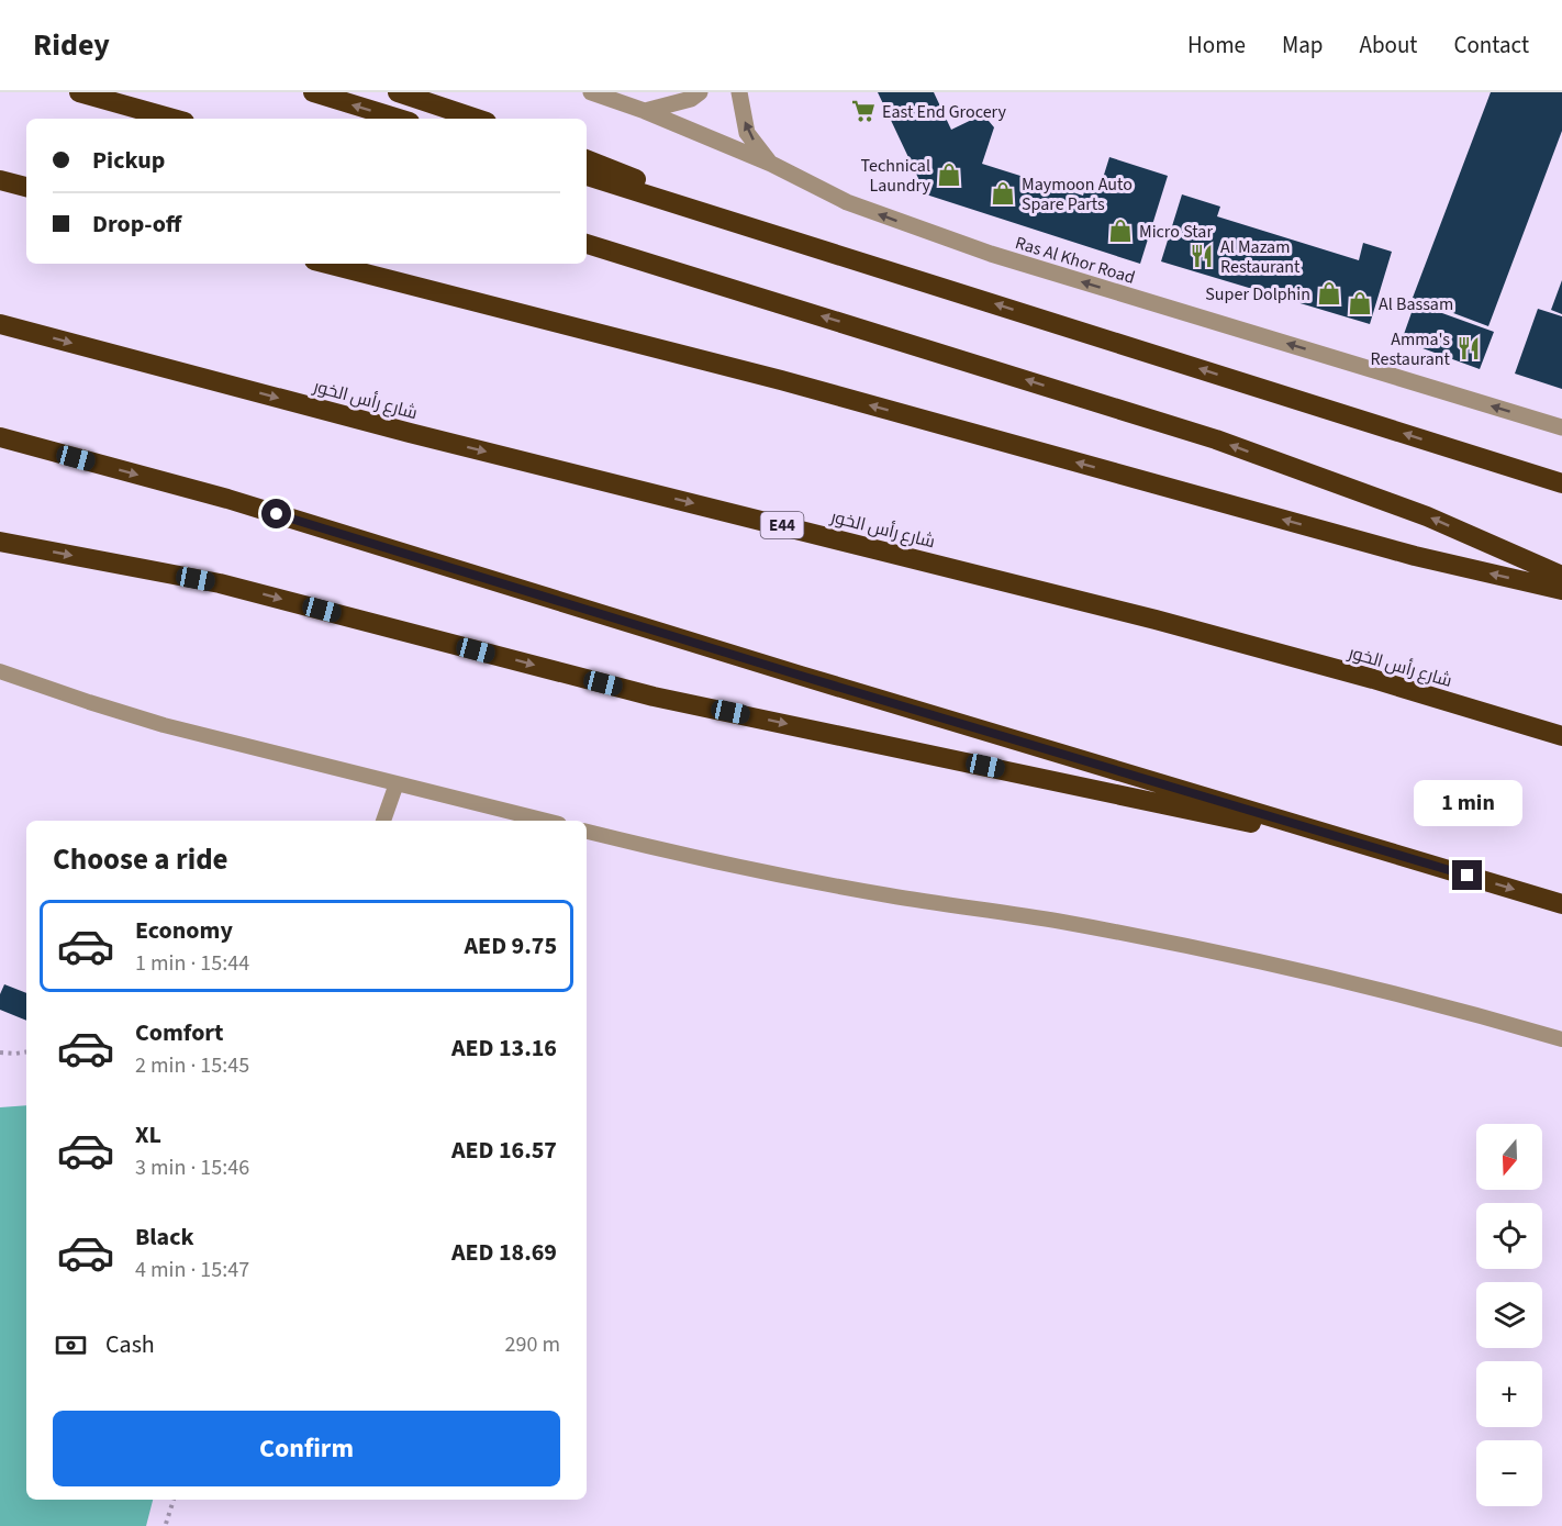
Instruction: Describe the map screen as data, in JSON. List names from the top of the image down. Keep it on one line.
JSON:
{"streets":{"highway":["شارع رأس الخور","E44"],"street":["Ras Al Khor Road"]},"one_way":["Ras Al Khor Road"],"places":{"supermarket":["East End Grocery"],"shop":["Technical Laundry","Maymoon Auto Spare Parts","Micro Star","Super Dolphin","Al Bassam"],"restaurant":["Al Mazam Restaurant","Amma's Restaurant"]},"north":"bottom","page":{"header":"Ridey","nav":["Home","Map","About","Contact"],"banner":["Pickup","Drop-off"],"bubble":"1 min","heading":"Choose a ride","list":[{"name":"Economy","note":"1 min · 15:44","value":"AED 9.75"},{"name":"Comfort","note":"2 min · 15:45","value":"AED 13.16"},{"name":"XL","note":"3 min · 15:46","value":"AED 16.57"},{"name":"Black","note":"4 min · 15:47","value":"AED 18.69"}],"map_buttons":["+","−"],"pay":["Cash","290 m"],"buttons":"Confirm"}}
